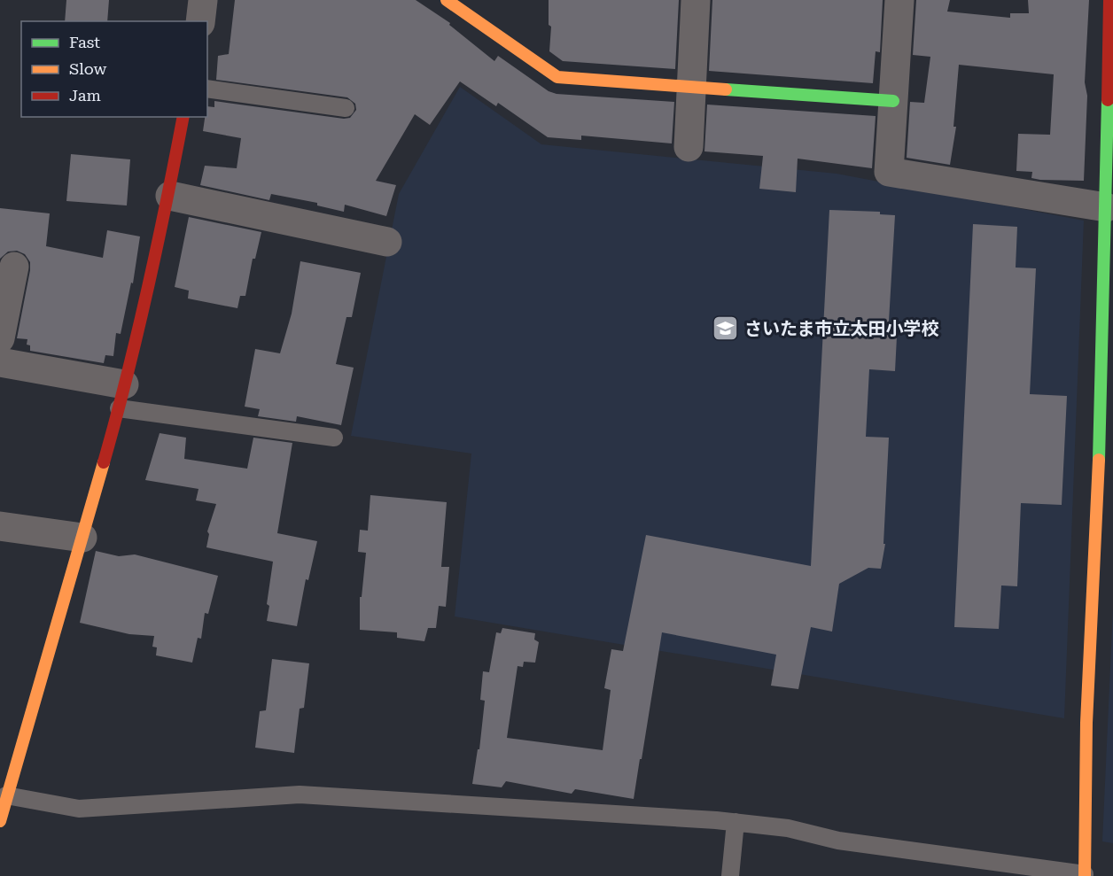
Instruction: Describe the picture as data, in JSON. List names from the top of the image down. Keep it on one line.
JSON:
{"places":{"school or university":["さいたま市立太田小学校"]},"legend":["Fast","Slow","Jam"]}
